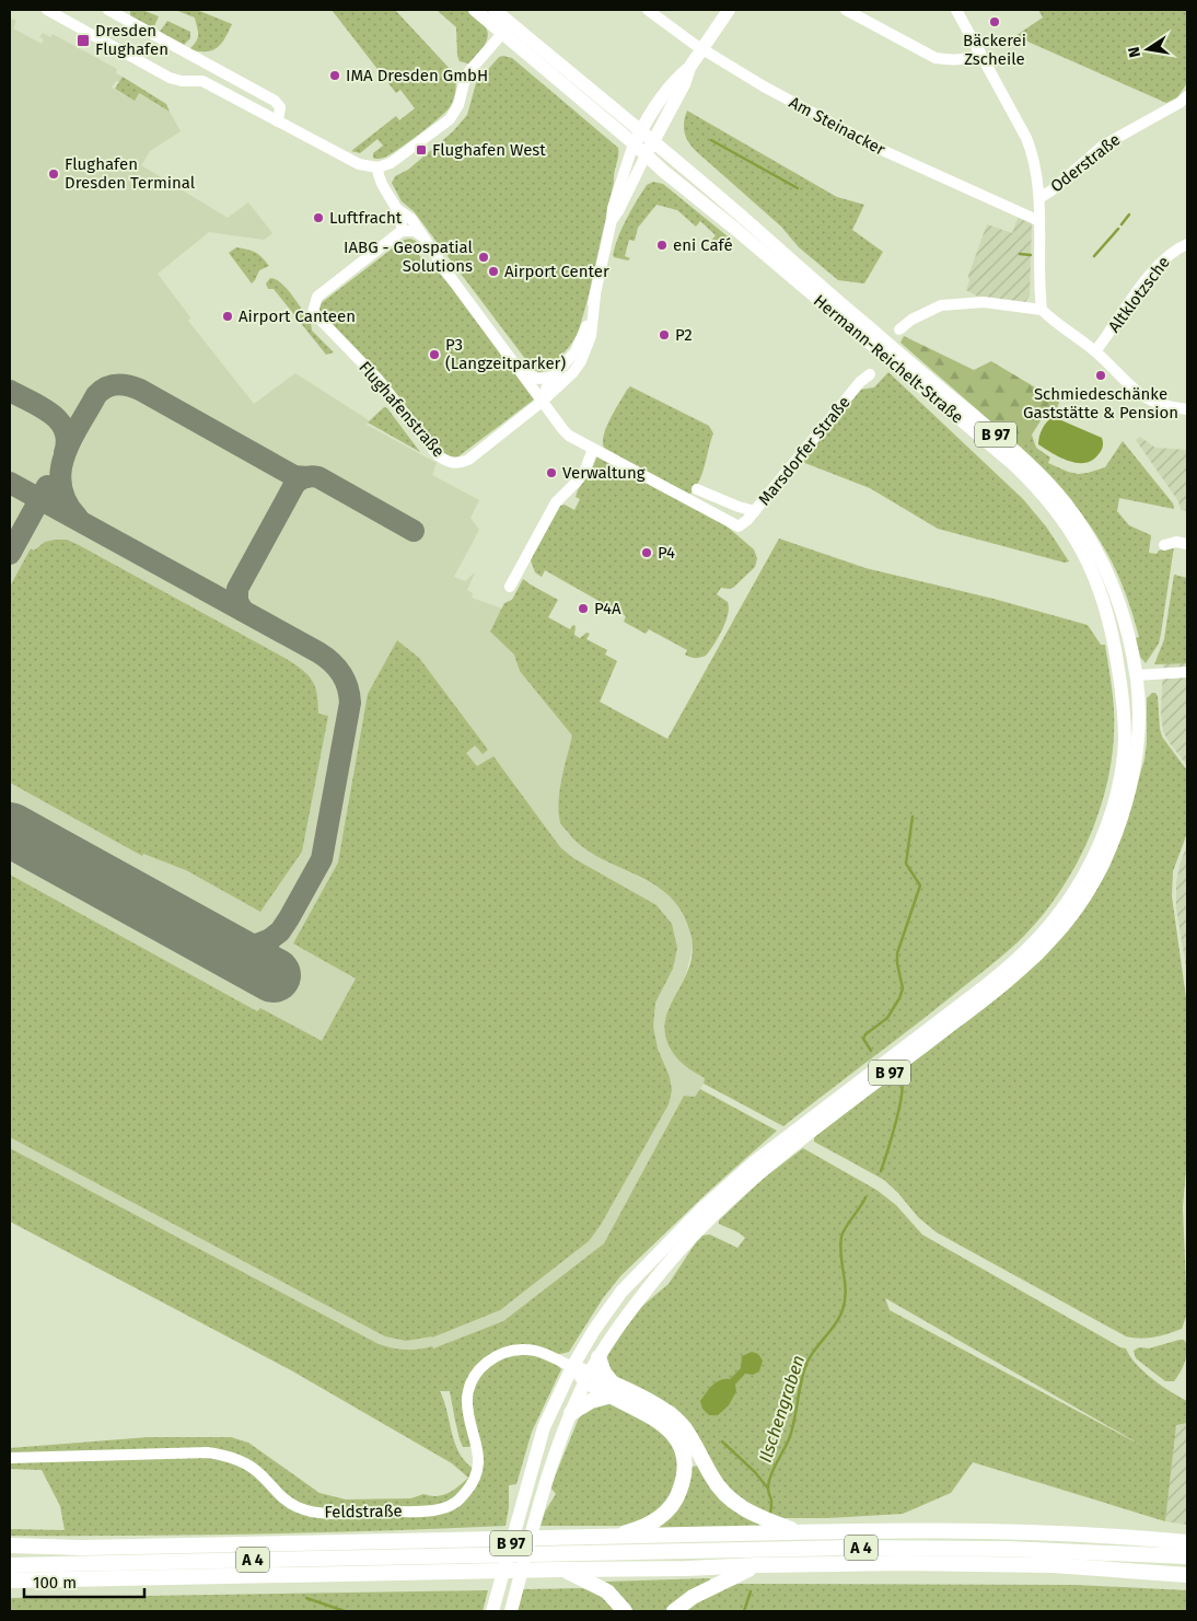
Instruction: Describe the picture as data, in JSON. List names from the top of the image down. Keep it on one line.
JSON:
{"streets":{"highway":["A 4"],"main road":["Hermann-Reichelt-Straße","Flughafenstraße","B 97"],"street":["Am Steinacker","Oderstraße","Altklotzsche","Marsdorfer Straße","Feldstraße"]},"crossings":[["Am Steinacker","Flughafenstraße"],["Hermann-Reichelt-Straße","Flughafenstraße"],["Hermann-Reichelt-Straße","B 97"],["Hermann-Reichelt-Straße","Feldstraße"],["B 97","Feldstraße"]],"water":["Ilschengraben"],"places":{"other":["Bäckerei Zscheile","IMA Dresden GmbH","Flughafen Dresden Terminal","Luftfracht","eni Café","IABG - Geospatial Solutions","Airport Center","Airport Canteen","P2","P3 (Langzeitparker)","Schmiedeschänke Gaststätte & Pension","Verwaltung","P4","P4A"],"transit":["Dresden Flughafen","Flughafen West"]},"scale_bar":"100 m","north":"left"}
